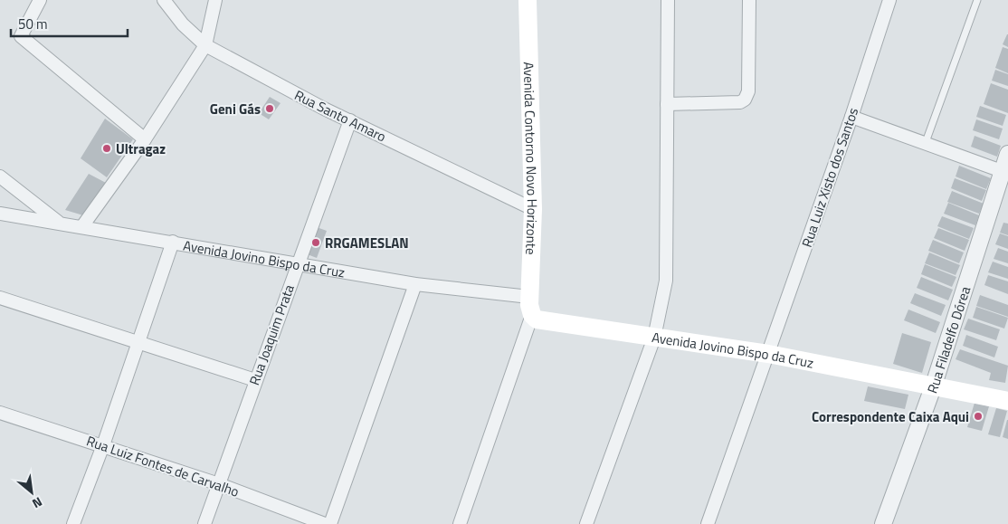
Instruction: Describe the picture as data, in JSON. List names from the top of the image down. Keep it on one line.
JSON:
{"streets":{"main road":["Avenida Contorno Novo Horizonte","Avenida Jovino Bispo da Cruz"],"street":["Rua Santo Amaro","Rua Luiz Xisto dos Santos","Rua Joaquim Prata","Rua Filadelfo Dórea","Rua Luiz Fontes de Carvalho"]},"crossings":[["Rua Santo Amaro","Avenida Contorno Novo Horizonte"],["Rua Santo Amaro","Rua Joaquim Prata"],["Avenida Contorno Novo Horizonte","Avenida Jovino Bispo da Cruz"],["Rua Luiz Xisto dos Santos","Avenida Jovino Bispo da Cruz"],["Avenida Jovino Bispo da Cruz","Rua Joaquim Prata"],["Avenida Jovino Bispo da Cruz","Rua Filadelfo Dórea"],["Rua Joaquim Prata","Rua Luiz Fontes de Carvalho"]],"places":["Geni Gás","Ultragaz","RRGAMESLAN","Correspondente Caixa Aqui"],"scale_bar":"50 m","north":"bottom right"}
